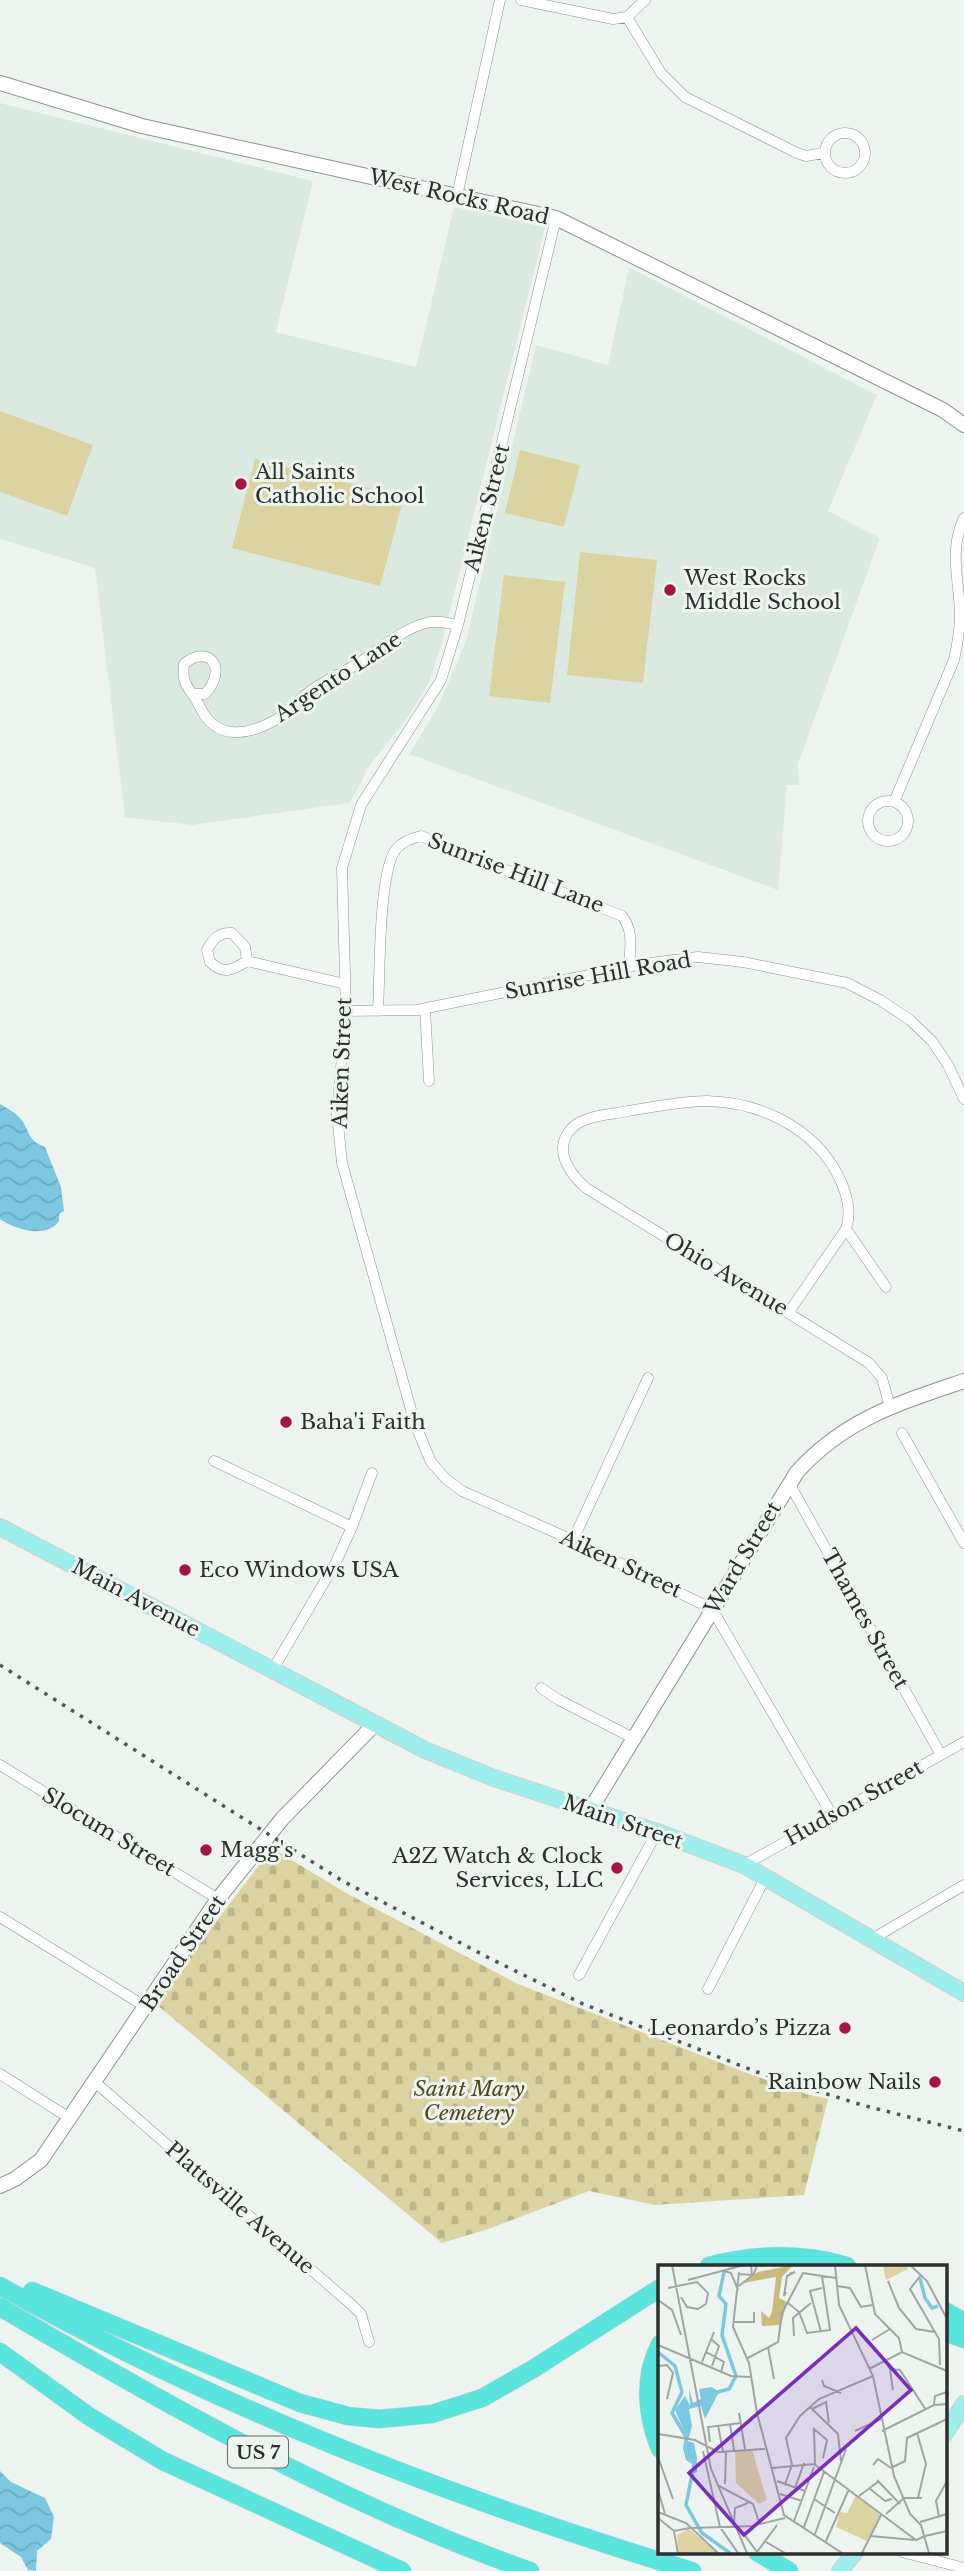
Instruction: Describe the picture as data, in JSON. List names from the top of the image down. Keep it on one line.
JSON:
{"streets":{"highway":["US 7"],"main road":["West Rocks Road","Ward Street","Main Avenue","Main Street","Broad Street"],"street":["Aiken Street","Argento Lane","Sunrise Hill Lane","Sunrise Hill Road","Ohio Avenue","Thames Street","Hudson Street","Slocum Street","Plattsville Avenue"]},"crossings":[["West Rocks Road","Aiken Street"],["Aiken Street","Argento Lane"],["Aiken Street","Sunrise Hill Road"],["Aiken Street","Ward Street"],["Sunrise Hill Lane","Sunrise Hill Road"],["Ohio Avenue","Ward Street"],["Ward Street","Thames Street"],["Ward Street","Main Street"],["Main Avenue","Main Street"],["Thames Street","Hudson Street"],["Hudson Street","Main Street"],["Main Street","Broad Street"],["Slocum Street","Broad Street"],["Broad Street","Plattsville Avenue"]],"parks":["Saint Mary Cemetery"],"places":["All Saints Catholic School","West Rocks Middle School","Baha'i Faith","Eco Windows USA","Magg's","A2Z Watch & Clock Services, LLC","Leonardo’s Pizza","Rainbow Nails"]}
